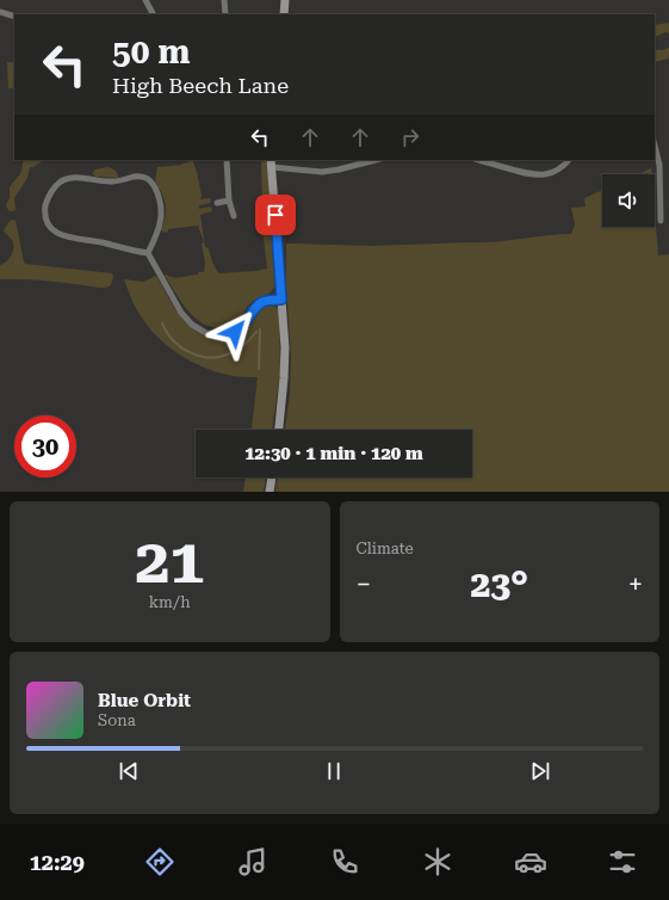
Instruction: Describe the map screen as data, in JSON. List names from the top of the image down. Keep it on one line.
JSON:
{"page":{"turn":["50 m","High Beech Lane"],"limit":"30","trip":"12:30 · 1 min · 120 m","tile":[["21","km/h"],"Climate"],"heat":["−","23°","+"],"song":["Blue Orbit","Sona"],"tabs":"12:29"}}
